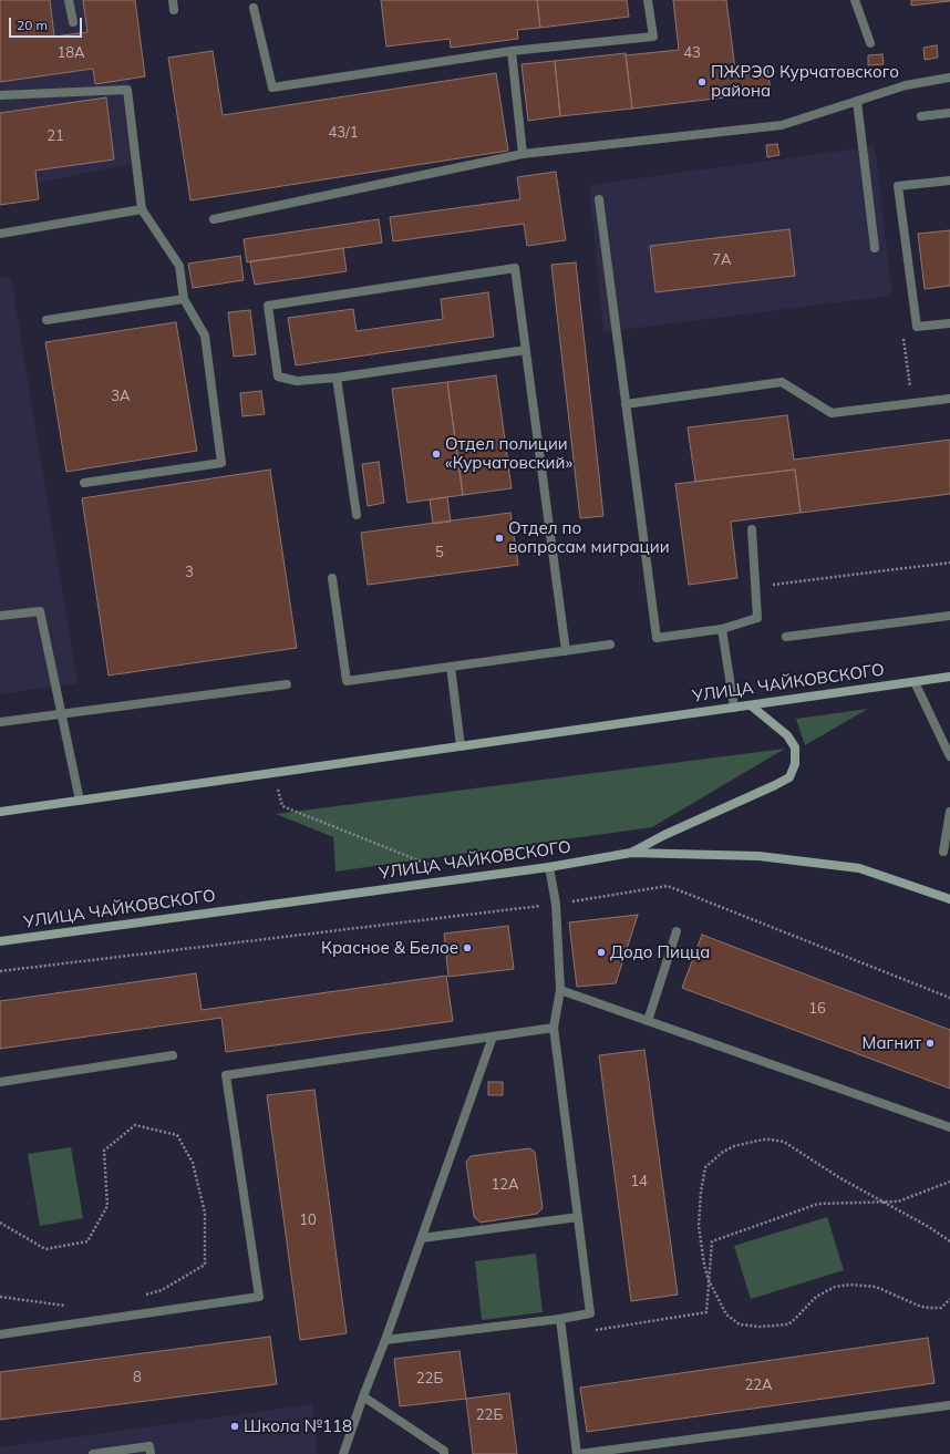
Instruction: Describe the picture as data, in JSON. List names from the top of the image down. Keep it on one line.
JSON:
{"streets":{"main road":["УЛИЦА ЧАЙКОВСКОГО"]},"places":["ПЖРЭО Курчатовского района","Отдел полиции «Курчатовский»","Отдел по вопросам миграции","Красное & Белое","Додо Пицца","Магнит","Школа №118"],"house_numbers":["18А","43","43/1","21","7А","3А","5","3","16","14","12А","10","8","22Б","22А","22Б"],"scale_bar":"20 m"}
